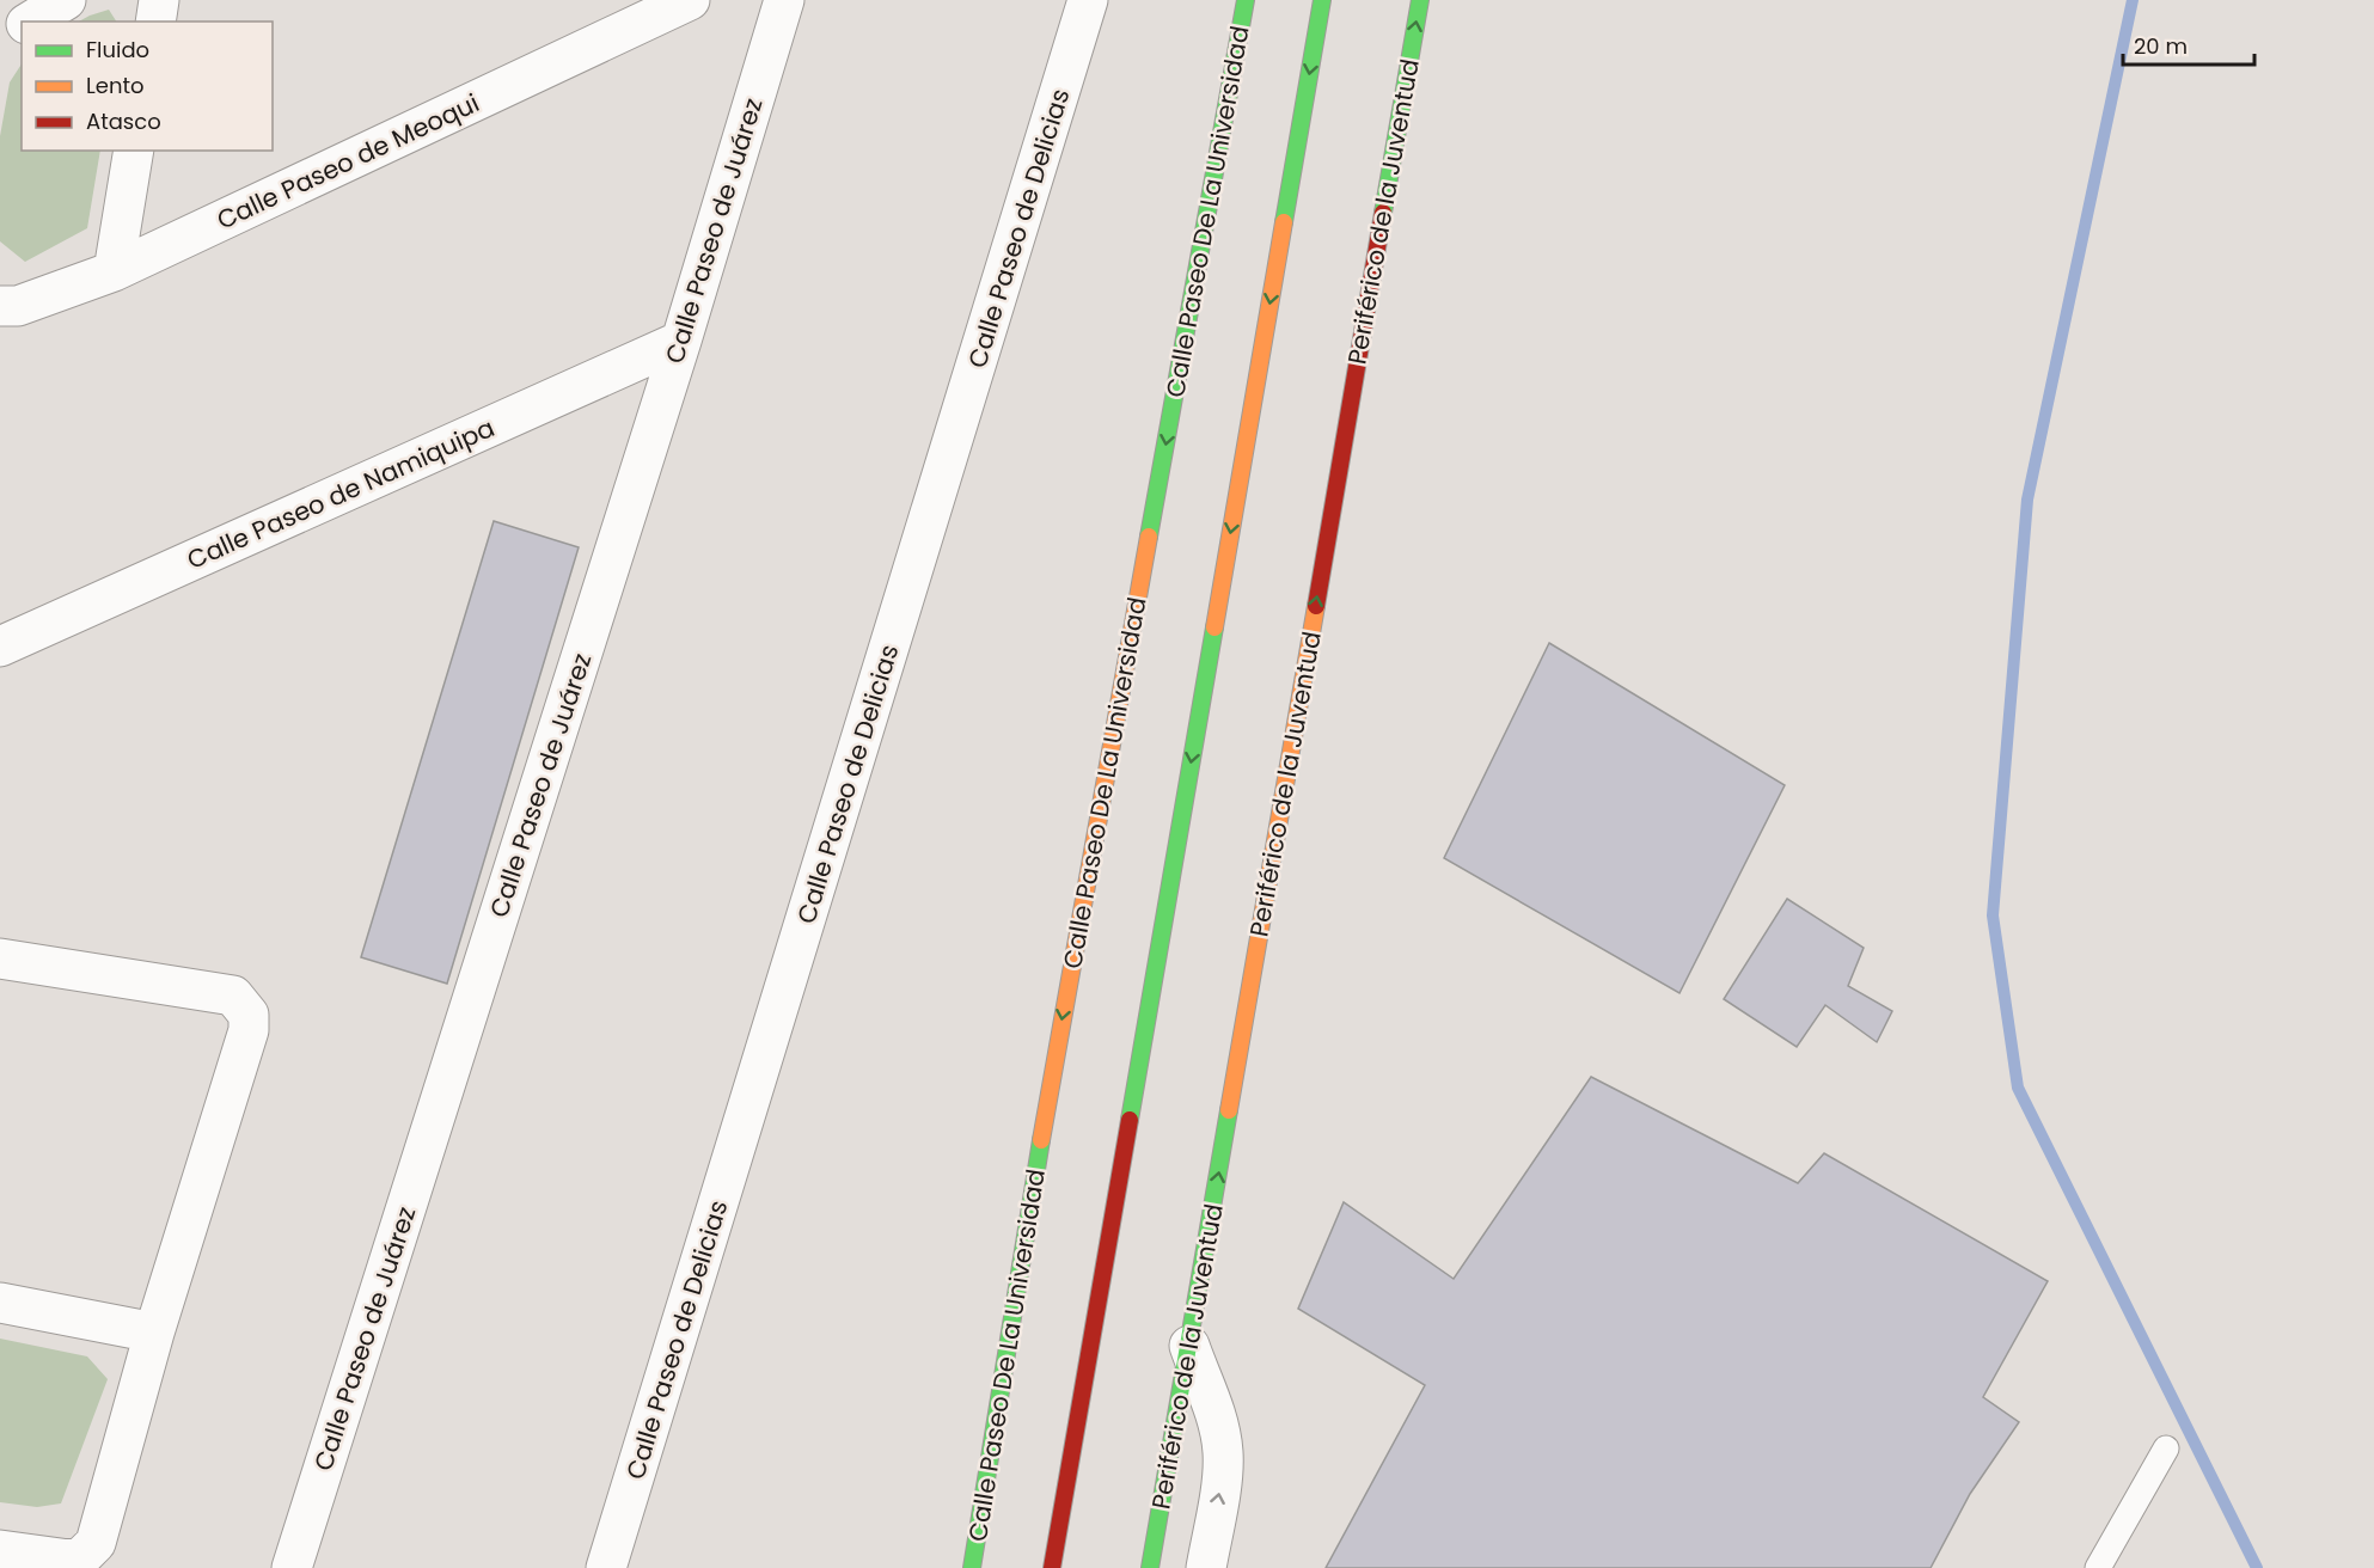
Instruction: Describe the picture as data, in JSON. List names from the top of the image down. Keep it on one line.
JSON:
{"streets":{"main road":["Calle Paseo De La Universidad","Periférico de la Juventud"],"street":["Calle Paseo de Meoqui","Calle Paseo de Delicias","Calle Paseo de Juárez","Calle Paseo de Namiquipa"]},"crossings":[["Calle Paseo de Juárez","Calle Paseo de Namiquipa"]],"legend":["Fluido","Lento","Atasco"],"scale_bar":"20 m"}
